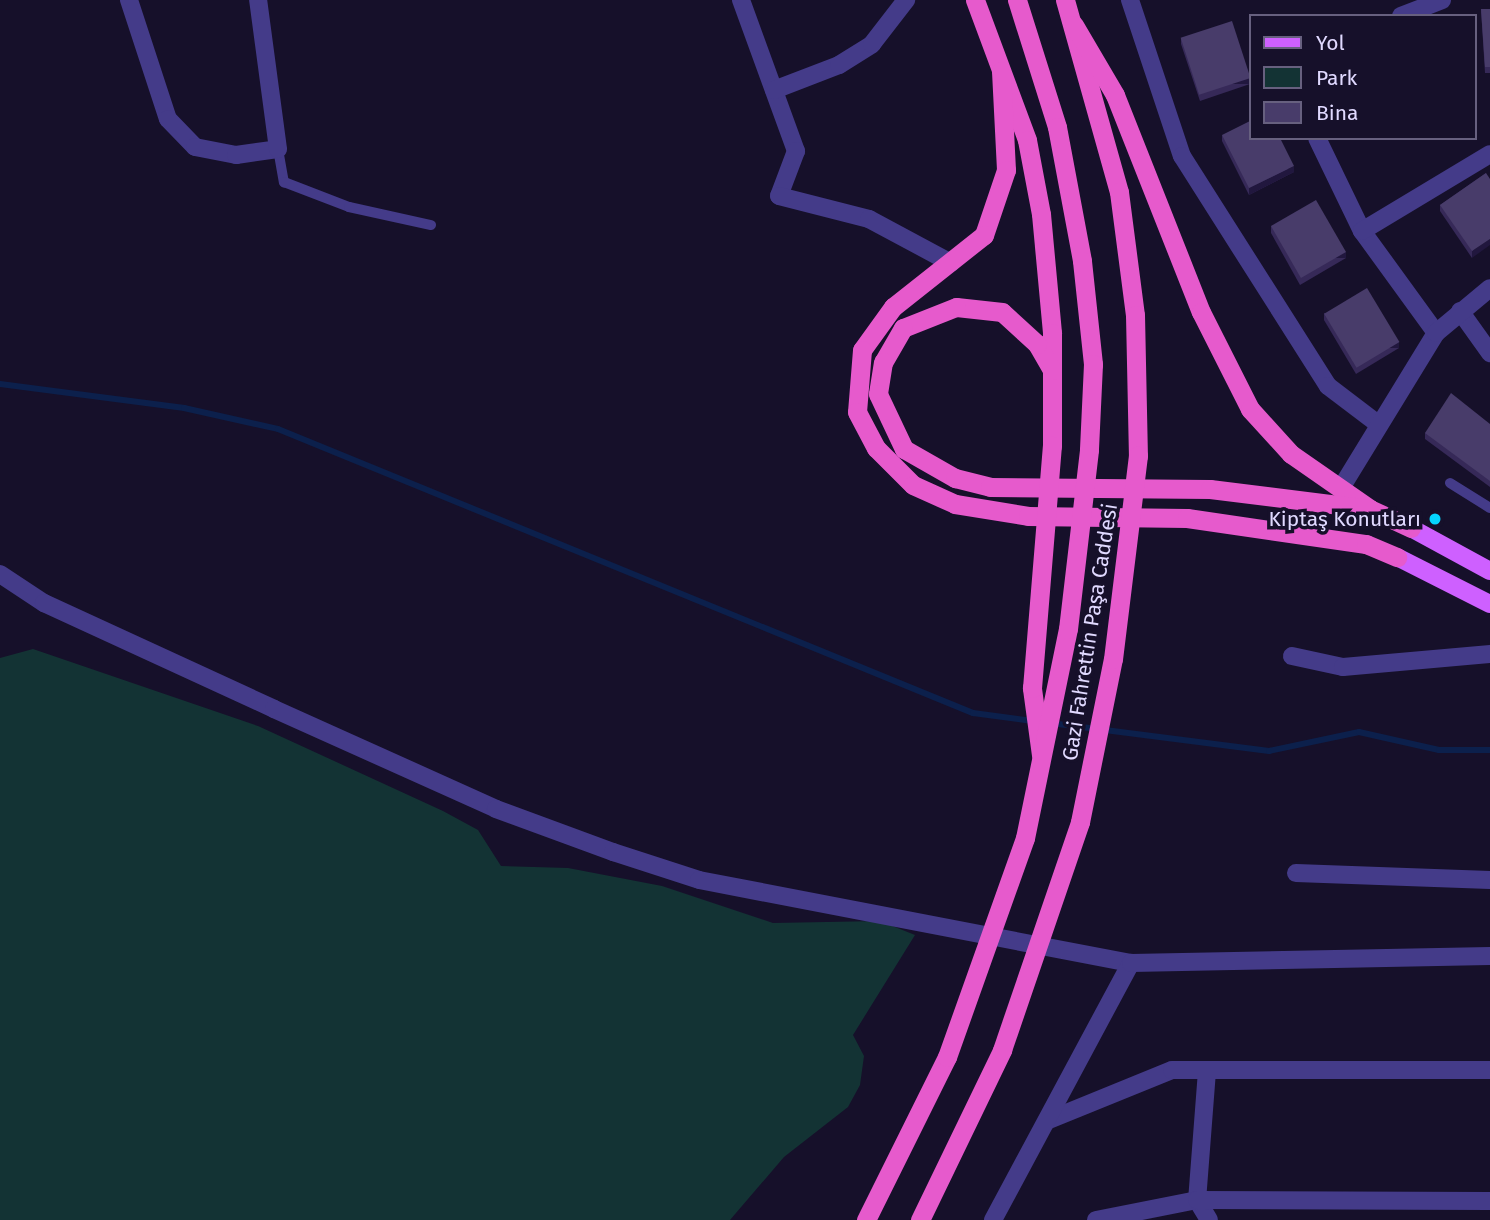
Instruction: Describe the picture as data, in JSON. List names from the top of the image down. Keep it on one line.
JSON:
{"streets":{"highway":["Gazi Fahrettin Paşa Caddesi"]},"places":["Kiptaş Konutları"],"legend":["Yol","Park","Bina"]}
